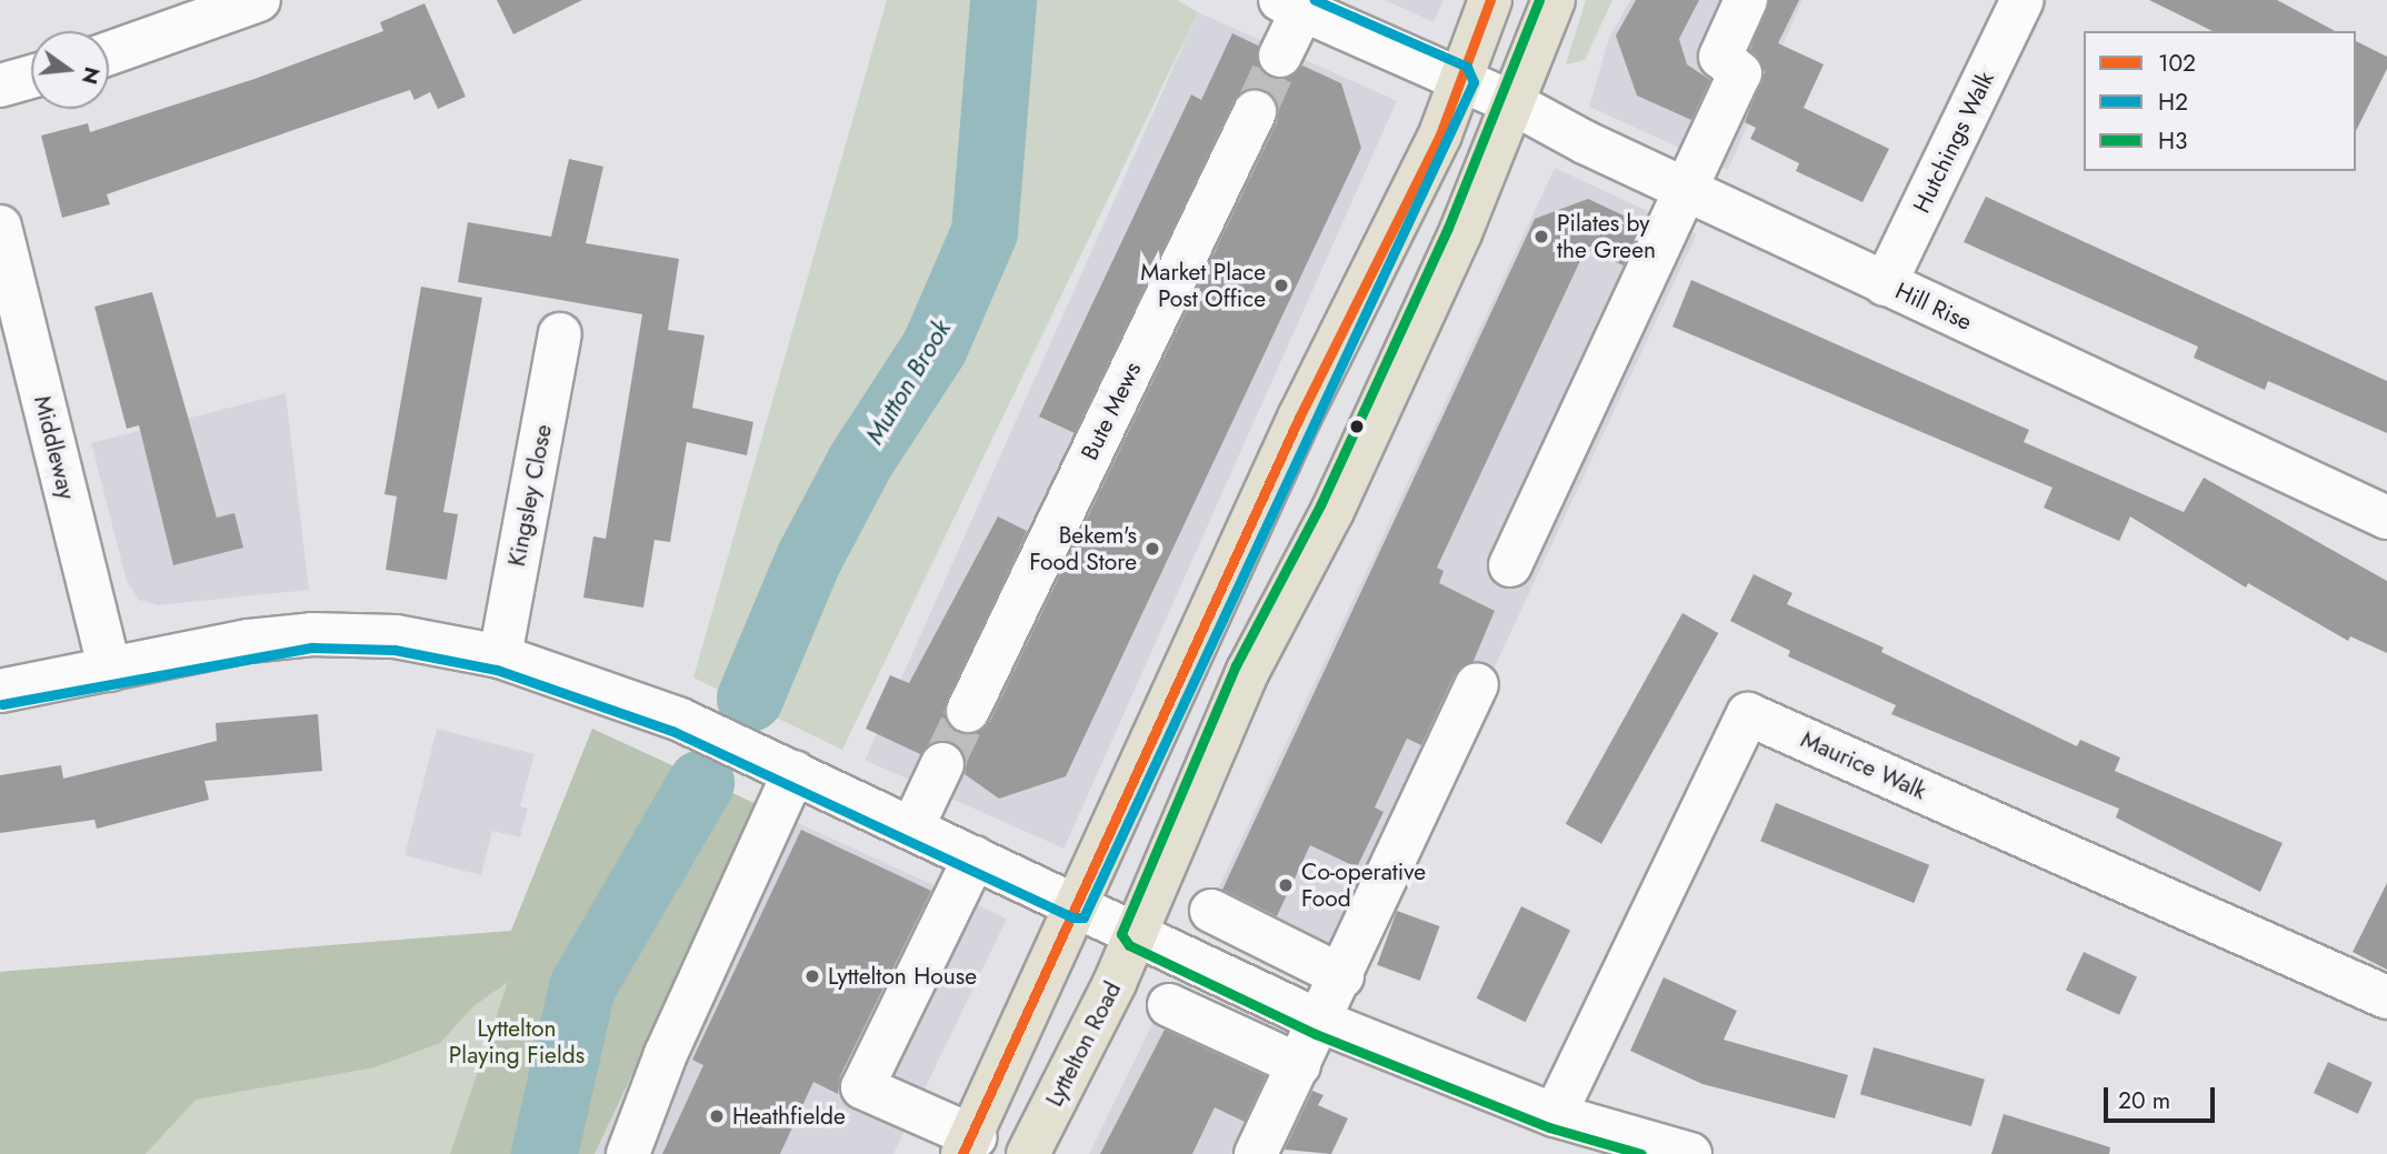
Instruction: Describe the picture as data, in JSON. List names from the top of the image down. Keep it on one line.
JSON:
{"streets":{"highway":["Lyttelton Road"],"street":["Hutchings Walk","Hill Rise","Bute Mews","Middleway","Kingsley Close","Maurice Walk"]},"crossings":[["Hutchings Walk","Hill Rise"]],"water":["Mutton Brook"],"parks":["Lyttelton Playing Fields"],"places":["Pilates by the Green","Market Place Post Office","Bekem's Food Store","Co-operative Food","Lyttelton House","Heathfielde"],"lines":["transit line 102","transit line H2","transit line H3"],"legend":["102","H2","H3"],"scale_bar":"20 m","north":"right"}
